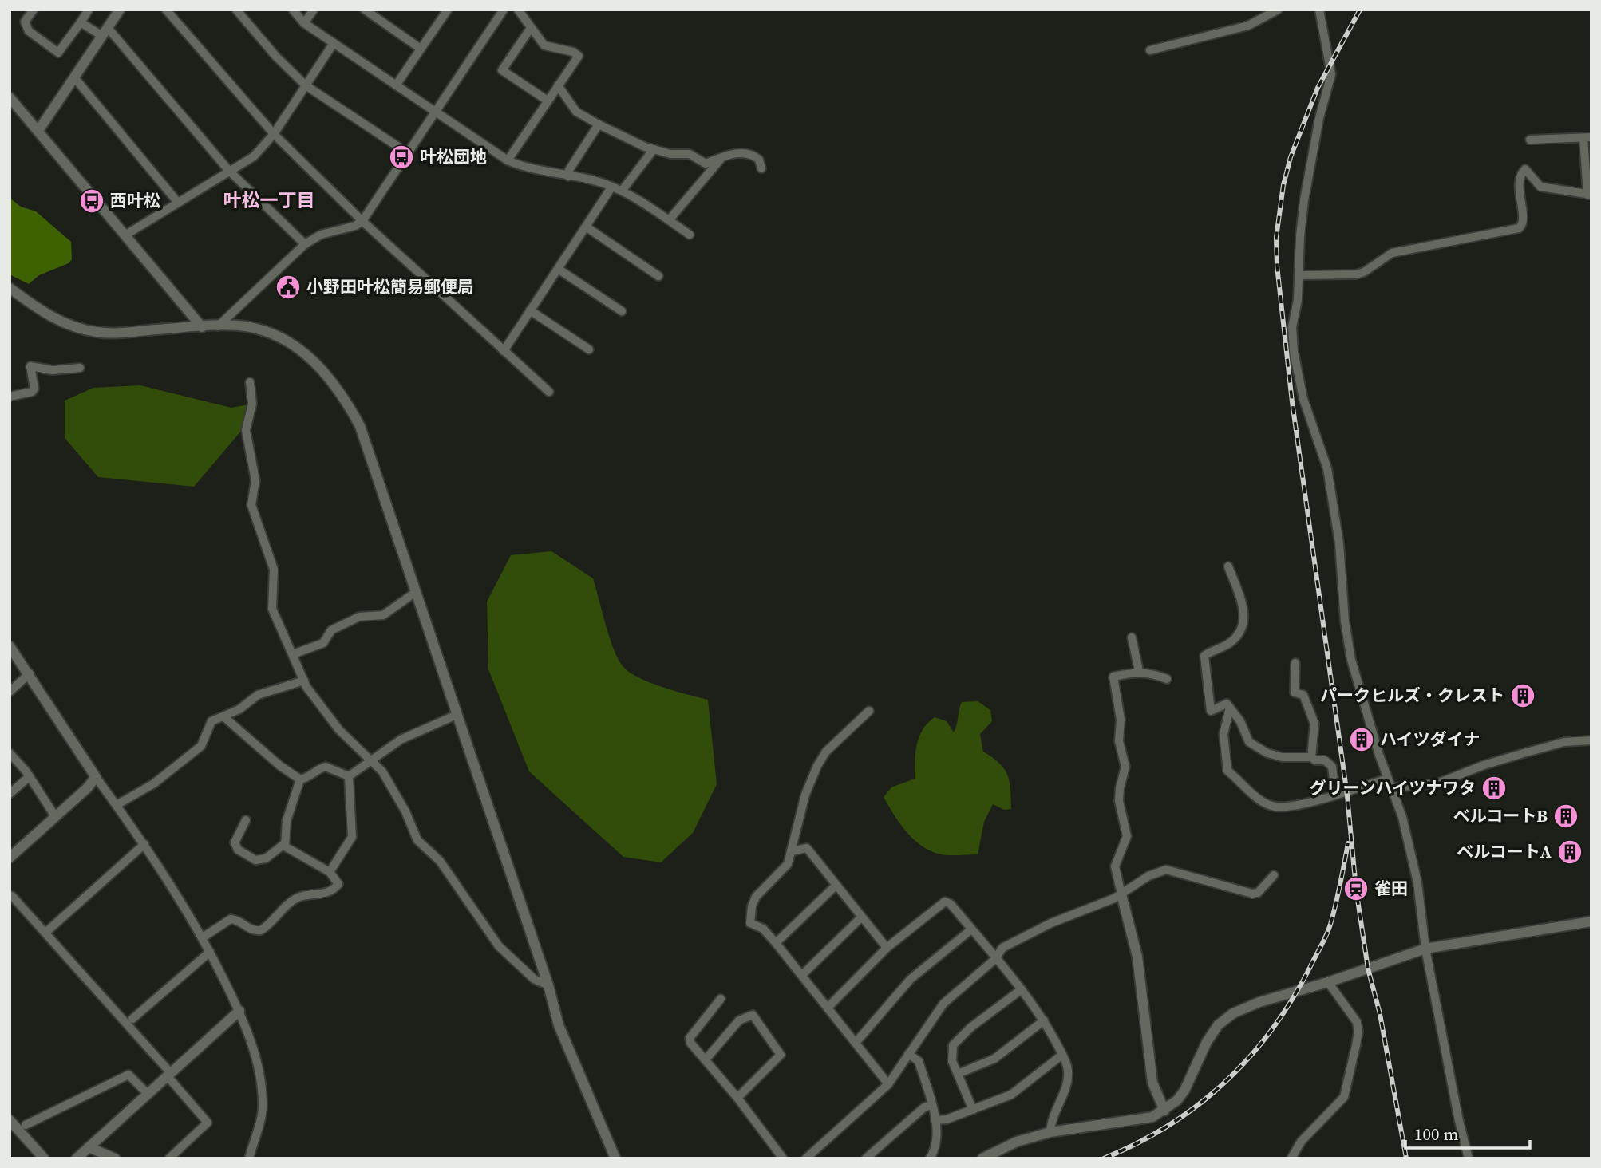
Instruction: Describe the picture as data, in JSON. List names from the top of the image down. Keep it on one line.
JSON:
{"districts":["叶松一丁目"],"places":{"bus stop":["叶松団地","西叶松"],"public building":["小野田叶松簡易郵便局"],"building":["パークヒルズ・クレスト","ハイツダイナ","グリーンハイツナワタ","ベルコートB","ベルコートA"],"station":["雀田"]},"scale_bar":"100 m"}
